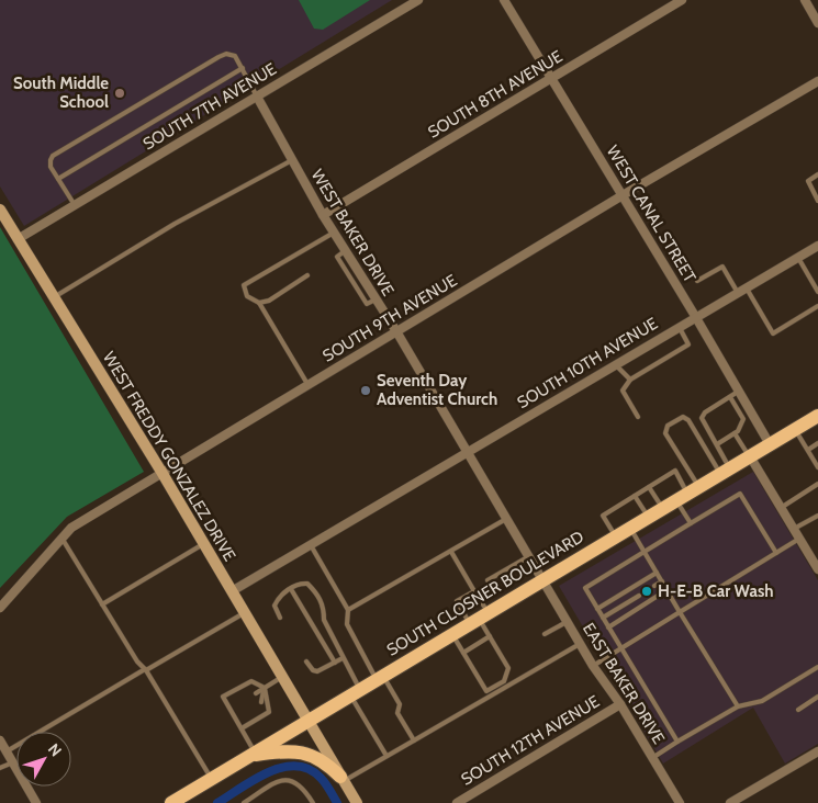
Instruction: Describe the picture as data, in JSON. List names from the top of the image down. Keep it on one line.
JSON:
{"streets":{"main road":["WEST FREDDY GONZALEZ DRIVE","SOUTH CLOSNER BOULEVARD"],"street":["SOUTH 8TH AVENUE","SOUTH 7TH AVENUE","WEST CANAL STREET","WEST BAKER DRIVE","SOUTH 9TH AVENUE","SOUTH 10TH AVENUE","EAST BAKER DRIVE","SOUTH 12TH AVENUE"]},"crossings":[["SOUTH 8TH AVENUE","WEST CANAL STREET"],["SOUTH 8TH AVENUE","WEST BAKER DRIVE"],["SOUTH 7TH AVENUE","WEST BAKER DRIVE"],["SOUTH 7TH AVENUE","WEST FREDDY GONZALEZ DRIVE"],["WEST CANAL STREET","SOUTH 9TH AVENUE"],["WEST CANAL STREET","SOUTH 10TH AVENUE"],["WEST CANAL STREET","SOUTH CLOSNER BOULEVARD"],["WEST BAKER DRIVE","SOUTH 9TH AVENUE"],["WEST BAKER DRIVE","SOUTH 10TH AVENUE"],["WEST BAKER DRIVE","SOUTH CLOSNER BOULEVARD"],["WEST BAKER DRIVE","EAST BAKER DRIVE"],["SOUTH 9TH AVENUE","WEST FREDDY GONZALEZ DRIVE"],["SOUTH 10TH AVENUE","WEST FREDDY GONZALEZ DRIVE"],["WEST FREDDY GONZALEZ DRIVE","SOUTH CLOSNER BOULEVARD"],["SOUTH CLOSNER BOULEVARD","EAST BAKER DRIVE"],["EAST BAKER DRIVE","SOUTH 12TH AVENUE"]],"places":["South Middle School","Seventh Day Adventist Church","H-E-B Car Wash"],"north":"top right"}
